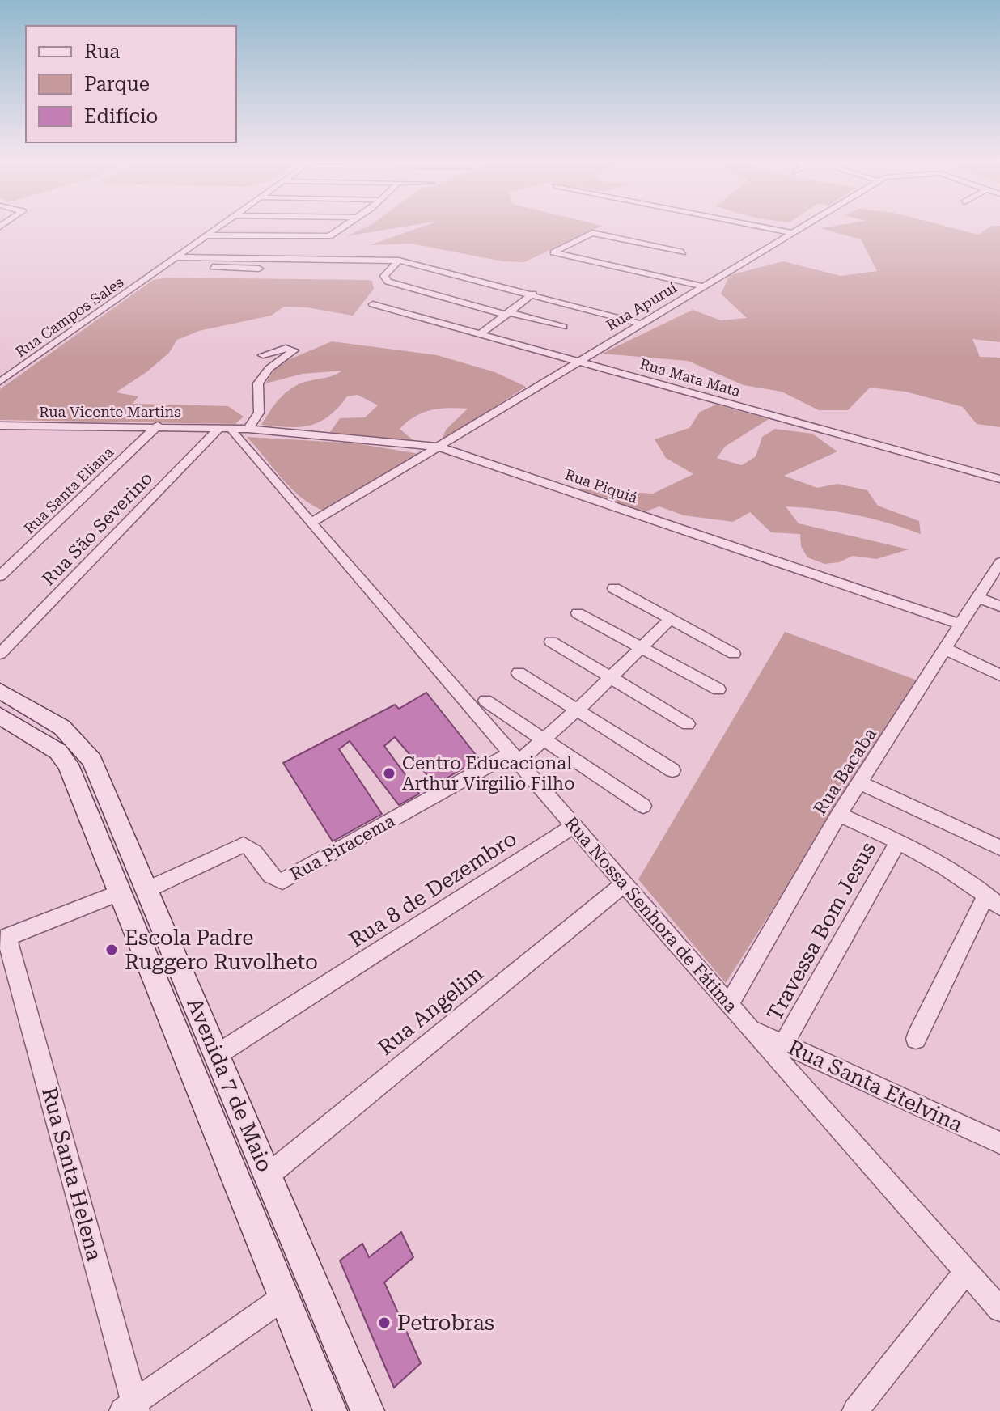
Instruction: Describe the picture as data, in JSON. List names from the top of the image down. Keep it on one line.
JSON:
{"streets":{"main road":["Avenida 7 de Maio"],"street":["Rua Apuruí","Rua Campos Sales","Rua Mata Mata","Rua Vicente Martins","Rua Piquiá","Rua Santa Eliana","Rua São Severino","Rua Bacaba","Rua Piracema","Rua 8 de Dezembro","Rua Nossa Senhora de Fátima","Travessa Bom Jesus","Rua Angelim","Rua Santa Etelvina","Rua Santa Helena"]},"crossings":[["Rua Apuruí","Rua Mata Mata"],["Rua Apuruí","Rua Piquiá"],["Rua Apuruí","Rua Nossa Senhora de Fátima"],["Rua Vicente Martins","Rua Piquiá"],["Rua Vicente Martins","Rua Santa Eliana"],["Rua Vicente Martins","Rua São Severino"],["Rua Vicente Martins","Rua Nossa Senhora de Fátima"],["Rua Piquiá","Rua São Severino"],["Rua Piquiá","Rua Bacaba"],["Rua Piquiá","Rua Nossa Senhora de Fátima"],["Rua São Severino","Rua Nossa Senhora de Fátima"],["Rua Bacaba","Rua Nossa Senhora de Fátima"],["Rua Piracema","Rua Nossa Senhora de Fátima"],["Rua Piracema","Avenida 7 de Maio"],["Rua 8 de Dezembro","Rua Nossa Senhora de Fátima"],["Rua 8 de Dezembro","Avenida 7 de Maio"],["Rua Nossa Senhora de Fátima","Rua Angelim"],["Rua Nossa Senhora de Fátima","Rua Santa Etelvina"],["Travessa Bom Jesus","Rua Santa Etelvina"],["Rua Angelim","Avenida 7 de Maio"]],"places":["Centro Educacional Arthur Virgilio Filho","Escola Padre Ruggero Ruvolheto","Petrobras"],"legend":["Rua","Parque","Edifício"]}
